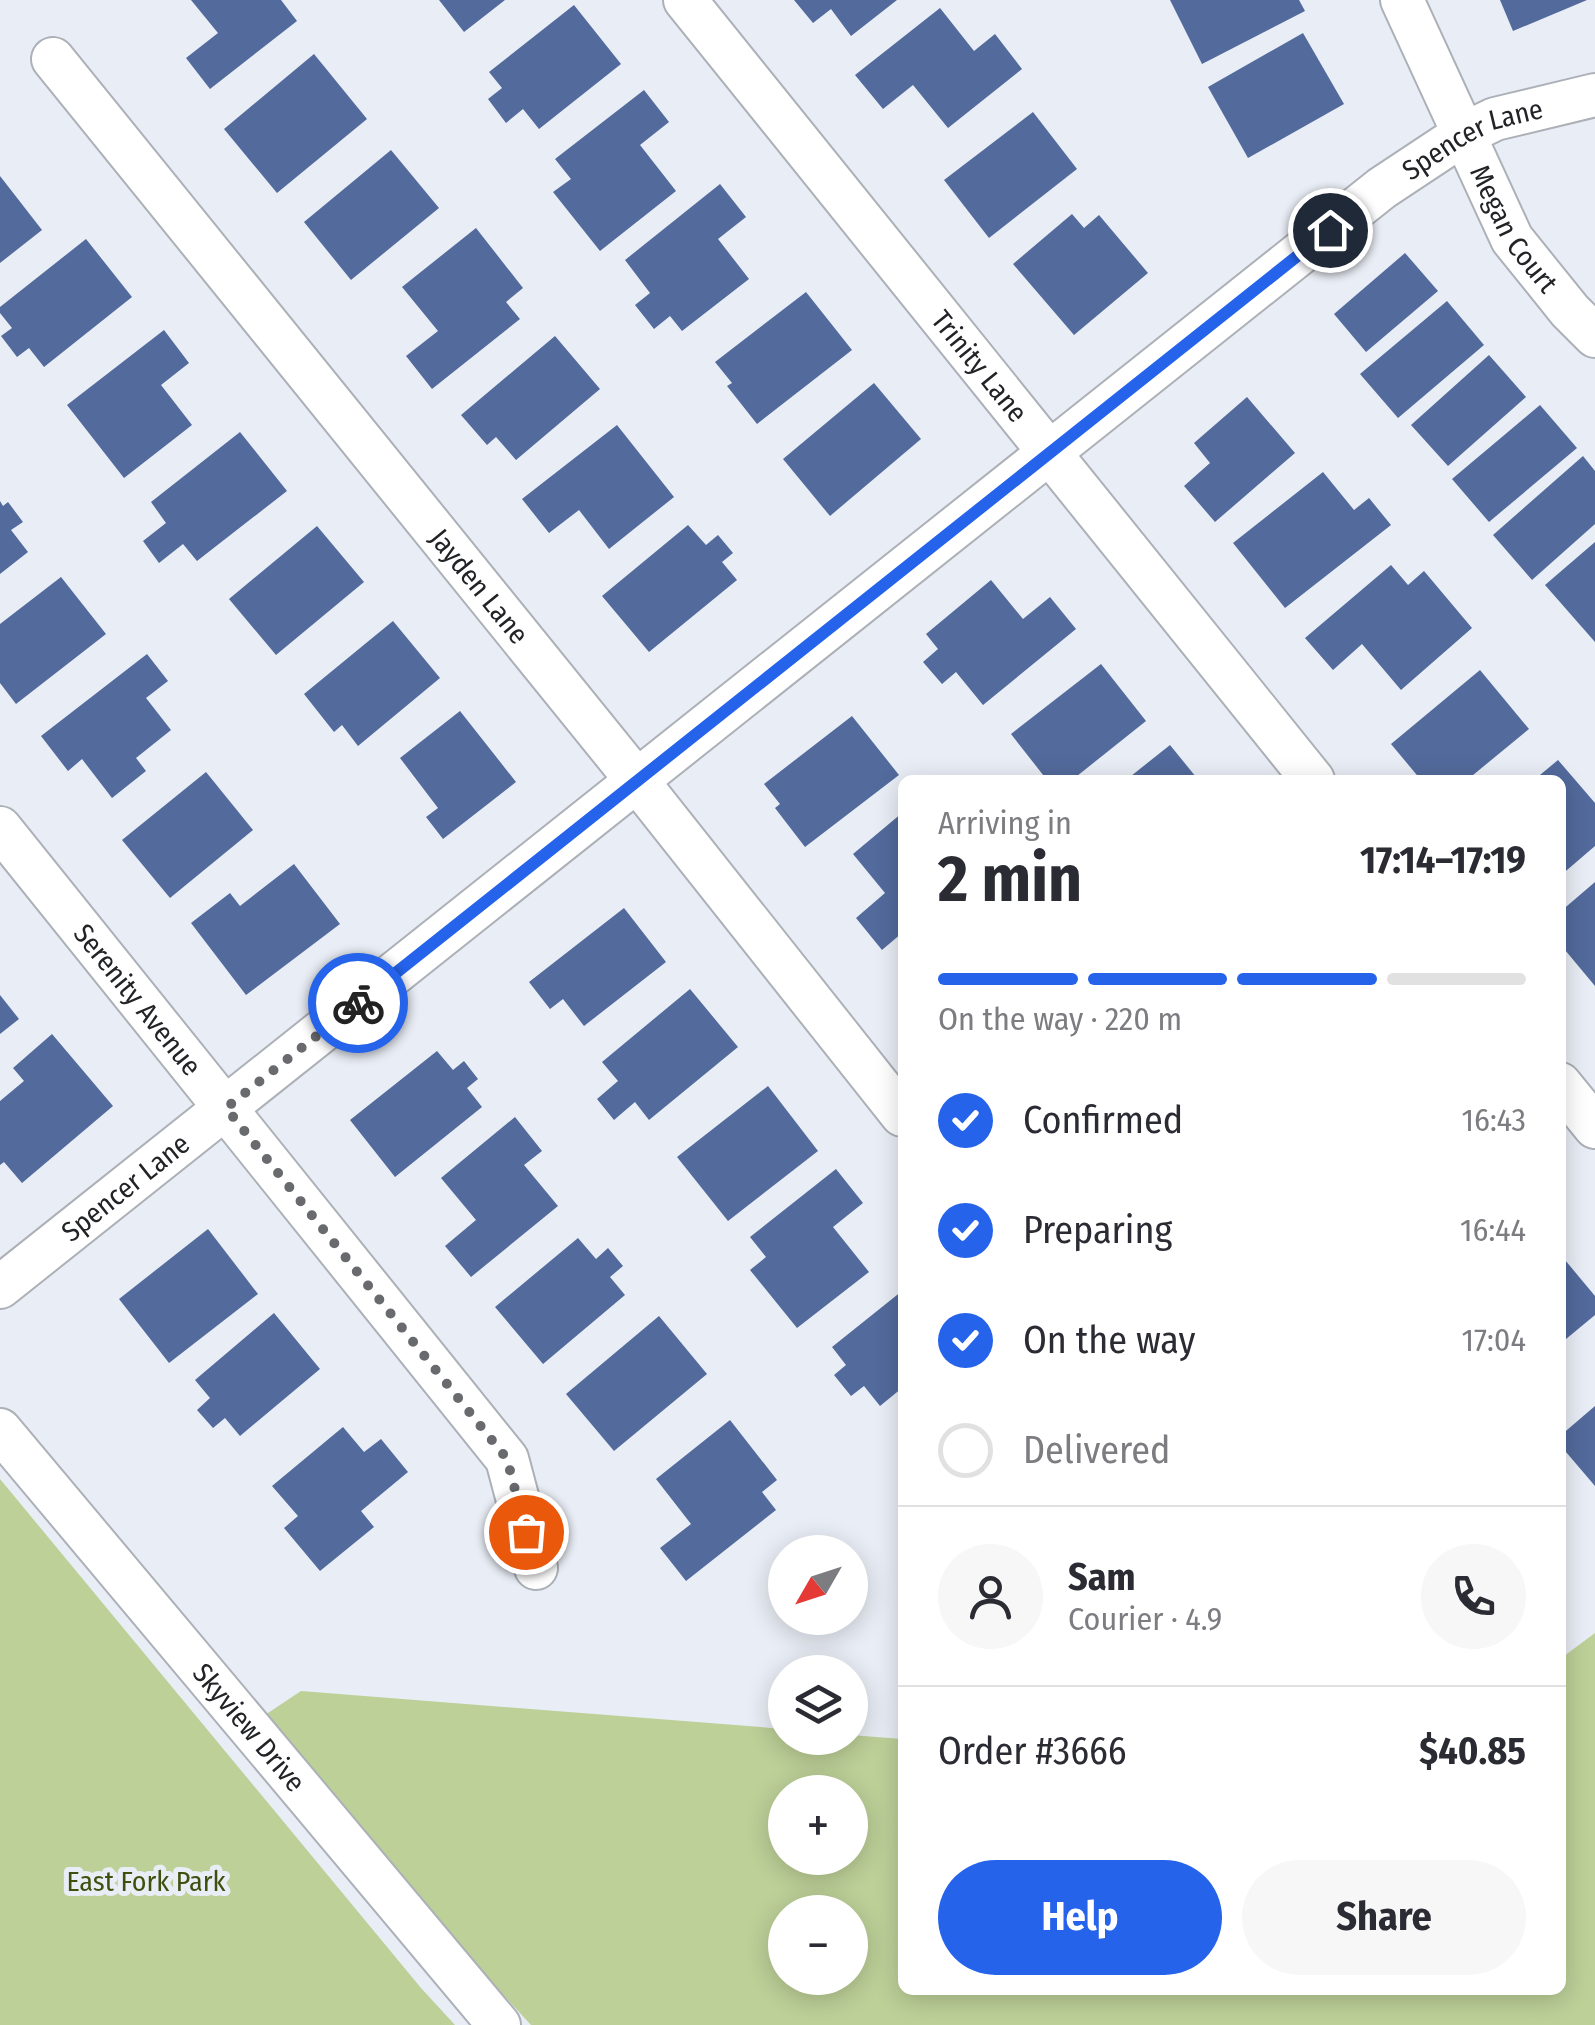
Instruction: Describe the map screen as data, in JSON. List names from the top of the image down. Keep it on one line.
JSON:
{"streets":{"street":["Spencer Lane","Megan Court","Trinity Lane","Jayden Lane","Serenity Avenue","Skyview Drive"]},"crossings":[["Spencer Lane","Megan Court"],["Spencer Lane","Trinity Lane"],["Spencer Lane","Jayden Lane"],["Spencer Lane","Serenity Avenue"]],"parks":["East Fork Park"],"north":"bottom left","page":{"heading":["2 min","Arriving in","17:14–17:19"],"panel":["Sam","Courier · 4.9","Order #3666","$40.85"],"bar":"On the way · 220 m","list":[["Confirmed","16:43"],["Preparing","16:44"],["On the way","17:04"],"Delivered"],"map_buttons":["+","−"],"buttons":["Help","Share"]}}
